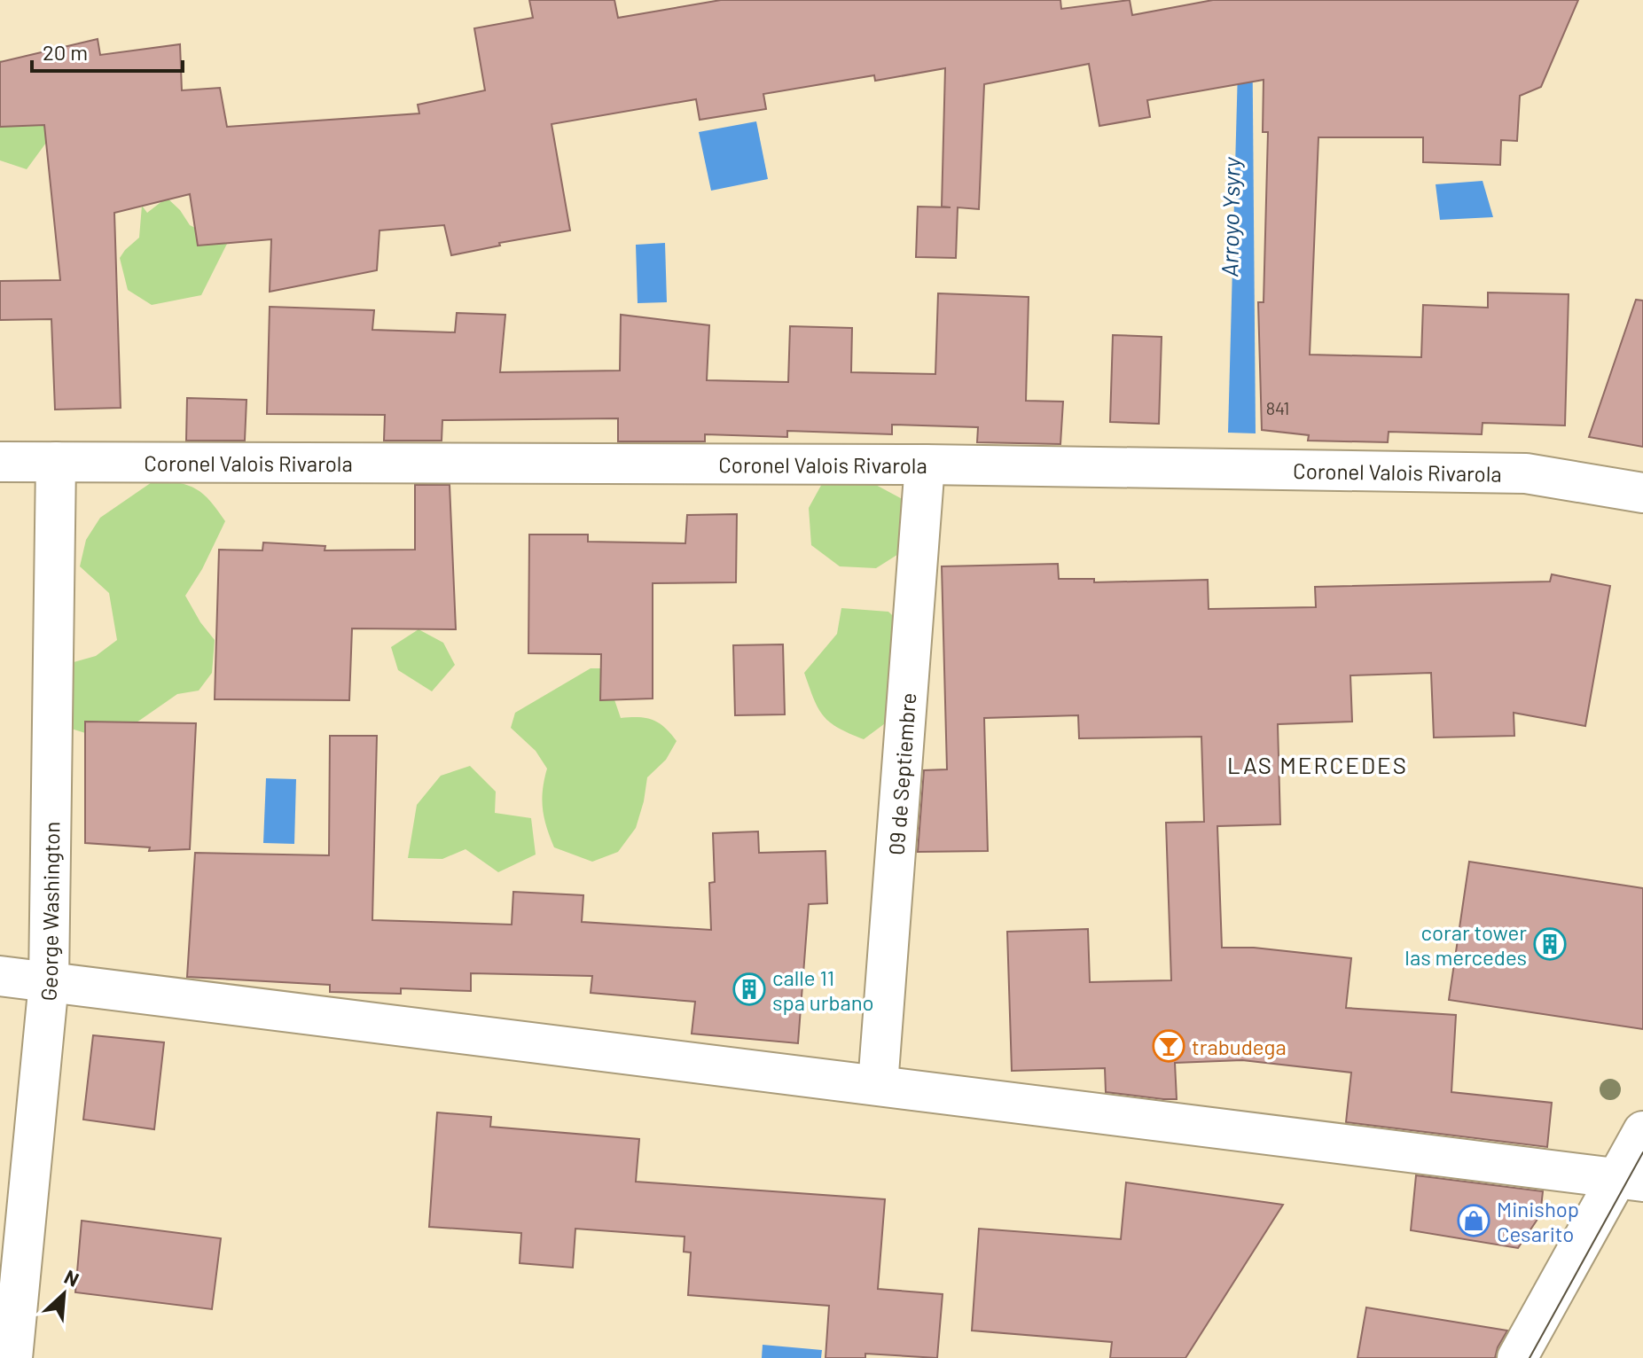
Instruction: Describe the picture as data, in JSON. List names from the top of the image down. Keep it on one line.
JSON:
{"streets":{"street":["Coronel Valois Rivarola","09 de Septiembre","George Washington"]},"crossings":[["Coronel Valois Rivarola","09 de Septiembre"],["Coronel Valois Rivarola","George Washington"]],"districts":["LAS MERCEDES"],"water":["Arroyo Ysyry"],"places":{"building":["corar tower las mercedes","calle 11 spa urbano"],"bar":["trabudega"],"shop":["Minishop Cesarito"]},"house_numbers":["841"],"scale_bar":"20 m","north":"top right"}
